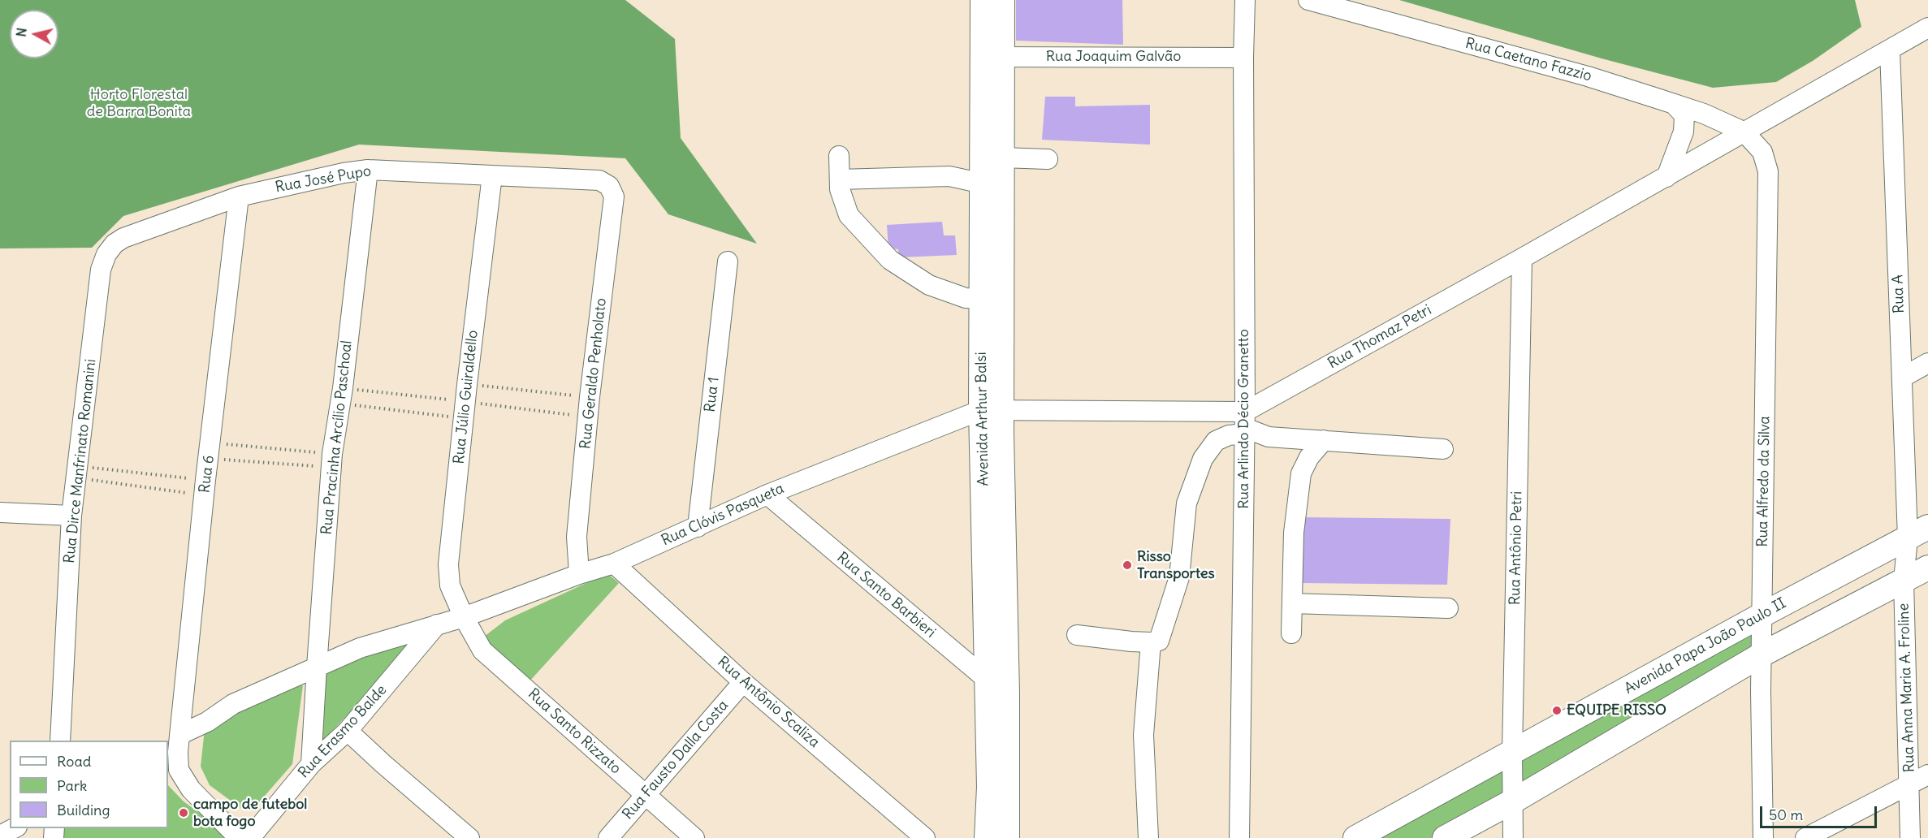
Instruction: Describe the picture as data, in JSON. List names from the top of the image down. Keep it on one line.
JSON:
{"streets":{"main road":["Avenida Arthur Balsi","Avenida Papa João Paulo II"],"street":["Rua Joaquim Galvão","Rua Caetano Fazzio","Rua José Pupo","Rua A","Rua Thomaz Petri","Rua Geraldo Penholato","Rua 1","Rua Júlio Guiraldello","Rua Arlindo Décio Granetto","Rua Pracinha Arcílio Paschoal","Rua Dirce Manfrinato Romanini","Rua 6","Rua Alfredo da Silva","Rua Clóvis Pasqueta","Rua Antônio Petri","Rua Santo Barbieri","Rua Anna Maria A. Froline","Rua Antônio Scaliza","Rua Erasmo Balde","Rua Santo Rizzato","Rua Fausto Dalla Costa"]},"crossings":[["Rua Joaquim Galvão","Avenida Arthur Balsi"],["Rua Joaquim Galvão","Rua Arlindo Décio Granetto"],["Rua Caetano Fazzio","Rua Thomaz Petri"],["Rua Caetano Fazzio","Rua Alfredo da Silva"],["Rua José Pupo","Rua Geraldo Penholato"],["Rua José Pupo","Rua Júlio Guiraldello"],["Rua José Pupo","Rua Pracinha Arcílio Paschoal"],["Rua José Pupo","Rua Dirce Manfrinato Romanini"],["Rua José Pupo","Rua 6"],["Rua A","Rua Thomaz Petri"],["Rua A","Avenida Papa João Paulo II"],["Rua A","Rua Anna Maria A. Froline"],["Rua Thomaz Petri","Avenida Arthur Balsi"],["Rua Thomaz Petri","Rua Arlindo Décio Granetto"],["Rua Thomaz Petri","Rua Alfredo da Silva"],["Rua Thomaz Petri","Rua Clóvis Pasqueta"],["Rua Thomaz Petri","Rua Antônio Petri"],["Rua Geraldo Penholato","Rua Clóvis Pasqueta"],["Rua 1","Rua Clóvis Pasqueta"],["Rua Júlio Guiraldello","Rua Clóvis Pasqueta"],["Rua Júlio Guiraldello","Rua Santo Rizzato"],["Avenida Arthur Balsi","Rua Clóvis Pasqueta"],["Avenida Arthur Balsi","Rua Santo Barbieri"],["Rua Pracinha Arcílio Paschoal","Rua Erasmo Balde"],["Rua Alfredo da Silva","Avenida Papa João Paulo II"],["Rua Clóvis Pasqueta","Rua Santo Barbieri"],["Rua Clóvis Pasqueta","Rua Antônio Scaliza"],["Rua Clóvis Pasqueta","Rua Santo Rizzato"],["Rua Antônio Petri","Avenida Papa João Paulo II"],["Avenida Papa João Paulo II","Rua Anna Maria A. Froline"],["Rua Antônio Scaliza","Rua Fausto Dalla Costa"],["Rua Santo Rizzato","Rua Fausto Dalla Costa"]],"parks":["Horto Florestal de Barra Bonita"],"places":["Risso Transportes","EQUIPE RISSO","campo de futebol bota fogo"],"legend":["Road","Park","Building"],"scale_bar":"50 m","north":"left"}
